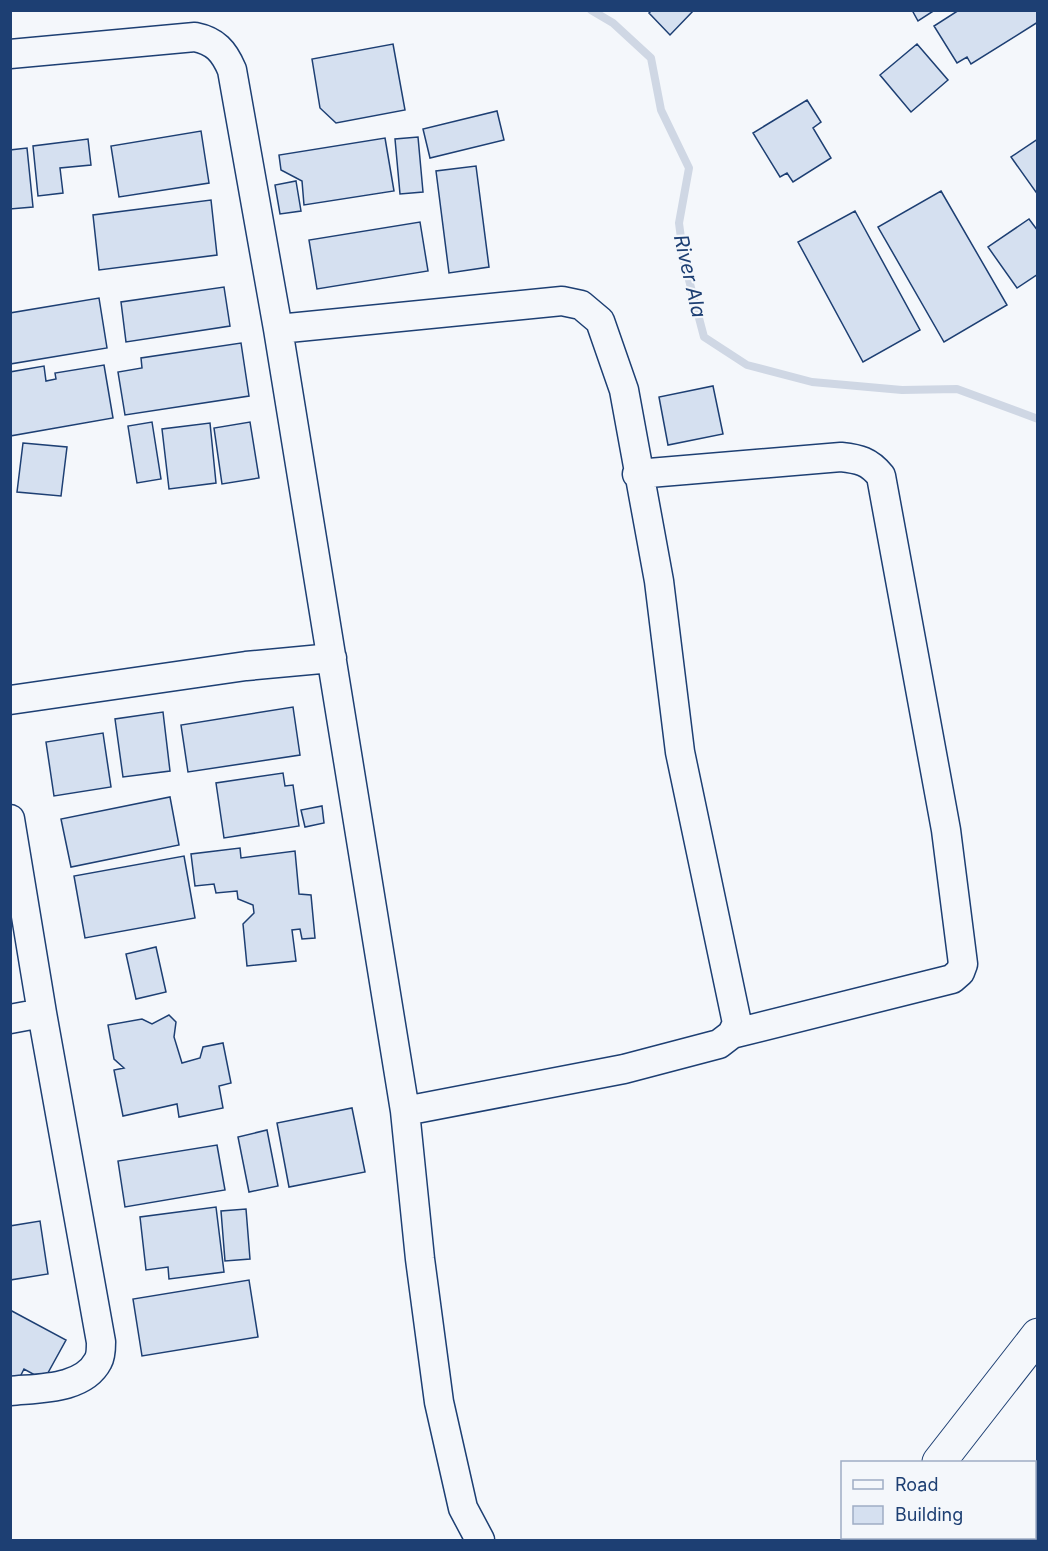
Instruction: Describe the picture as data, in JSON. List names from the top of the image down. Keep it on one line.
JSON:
{"water":["River Ala"],"legend":["Road","Building"]}
